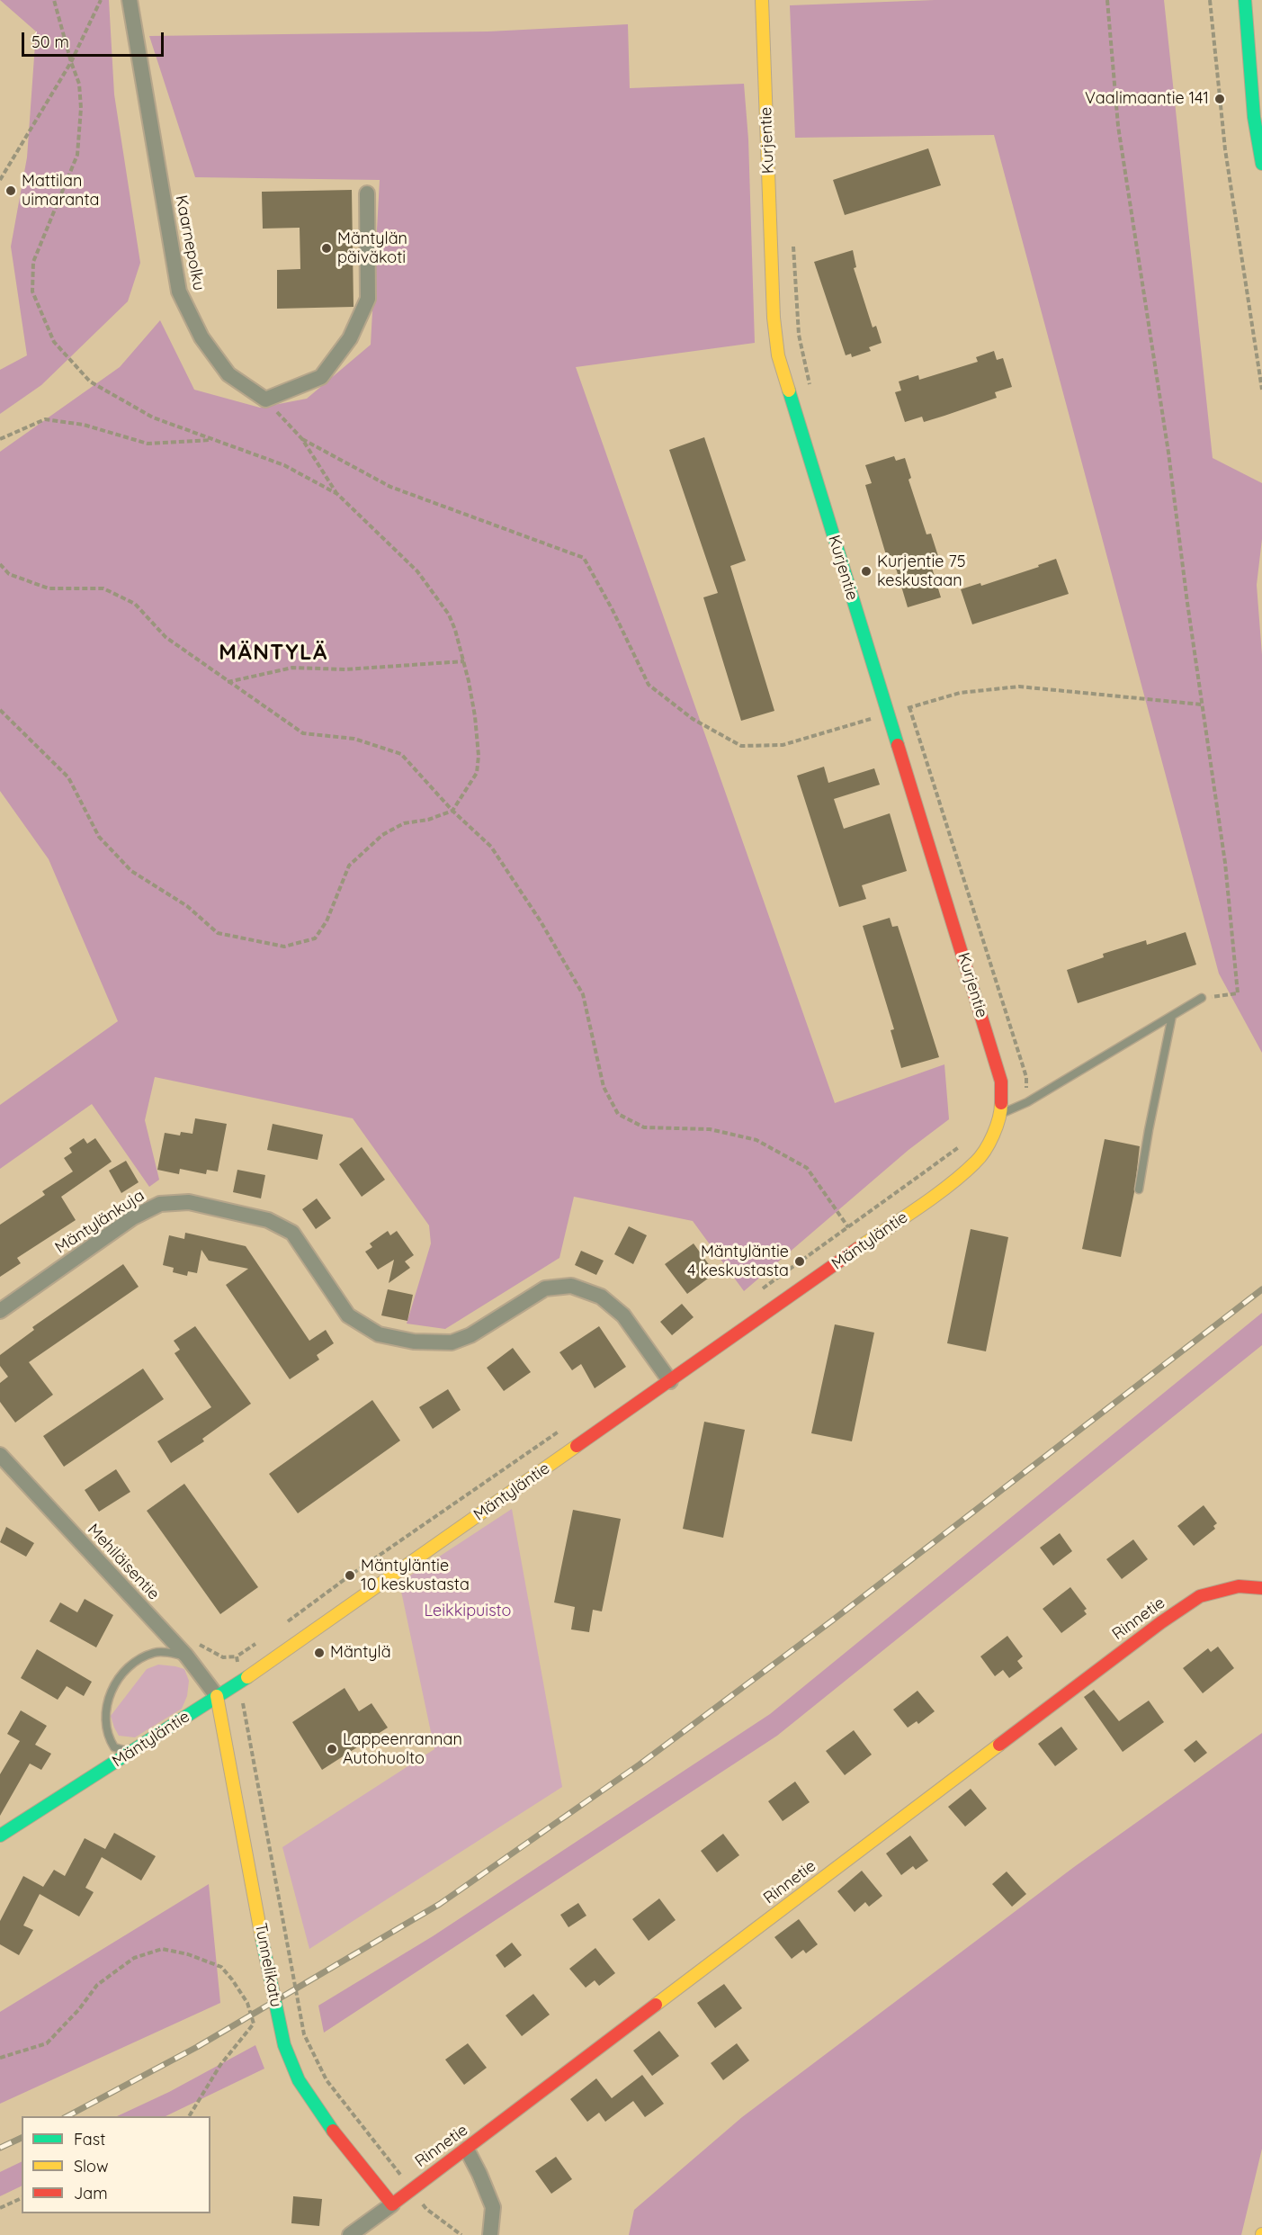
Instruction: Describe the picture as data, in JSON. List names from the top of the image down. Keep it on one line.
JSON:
{"streets":{"street":["Kurjentie","Kaarnepolku","Mäntylänkuja","Mäntyläntie","Mehiläisentie","Rinnetie","Tunnelikatu"]},"crossings":[["Kurjentie","Mäntyläntie"],["Mäntylänkuja","Mäntyläntie"],["Mäntyläntie","Mehiläisentie"],["Mäntyläntie","Tunnelikatu"],["Mehiläisentie","Tunnelikatu"],["Rinnetie","Tunnelikatu"]],"districts":["MÄNTYLÄ"],"parks":["Leikkipuisto"],"places":["Vaalimaantie 141","Mattilan uimaranta","Mäntylän päiväkoti","Kurjentie 75 keskustaan","Mäntyläntie 4 keskustasta","Mäntyläntie 10 keskustasta","Mäntylä","Lappeenrannan Autohuolto"],"legend":["Fast","Slow","Jam"],"scale_bar":"50 m"}
